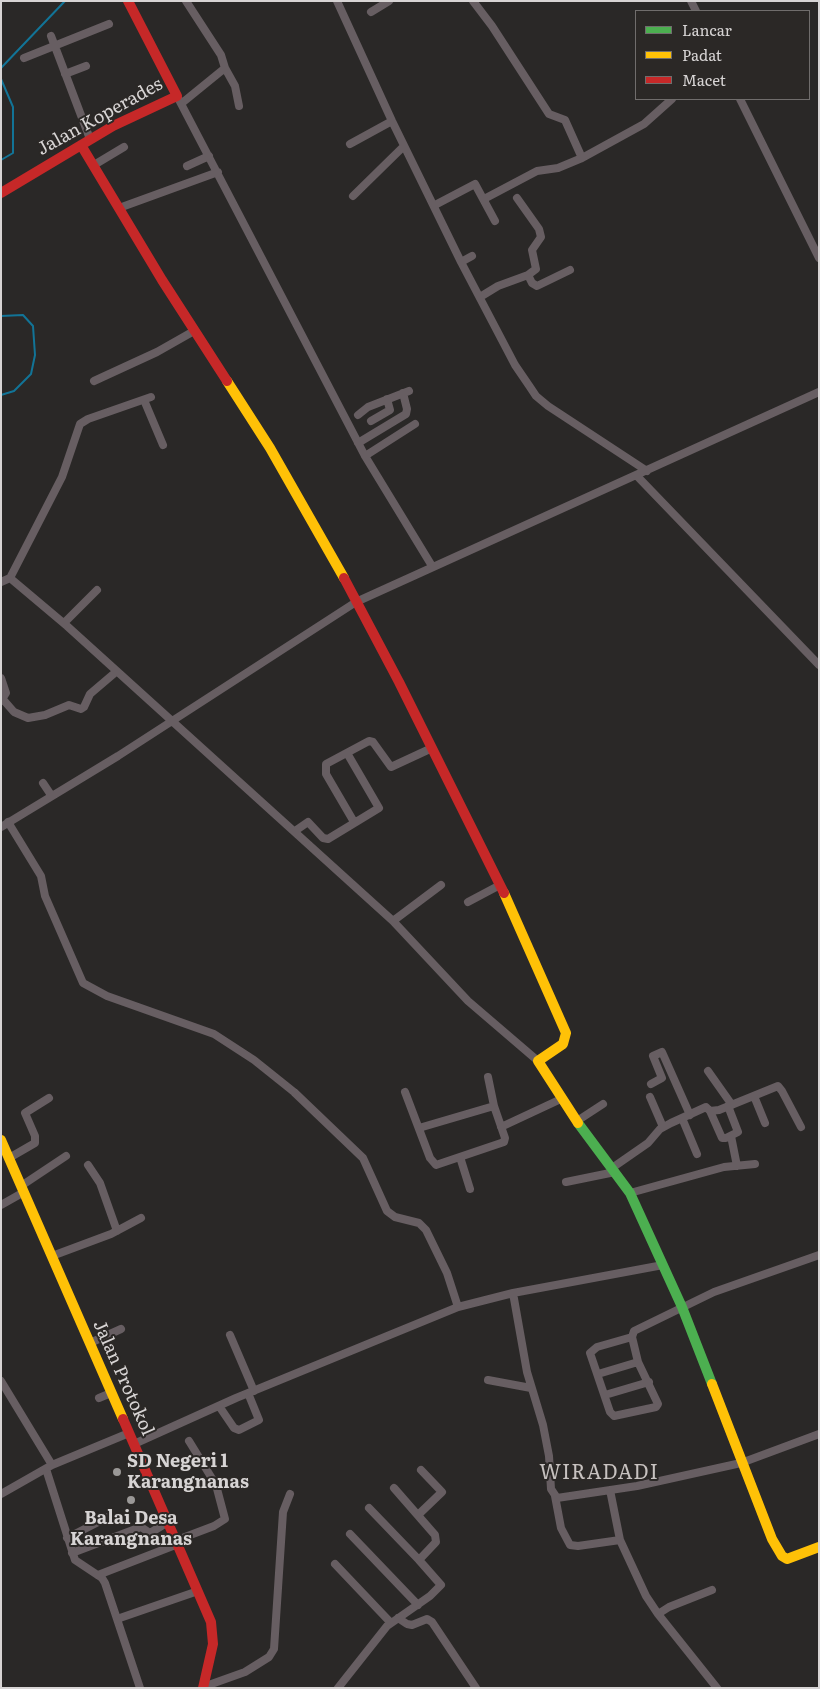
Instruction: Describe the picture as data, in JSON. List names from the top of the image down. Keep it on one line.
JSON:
{"streets":{"street":["Jalan Koperades","Jalan Protokol"]},"districts":["WIRADADI"],"places":["SD Negeri 1 Karangnanas","Balai Desa Karangnanas"],"legend":["Lancar","Padat","Macet"]}
